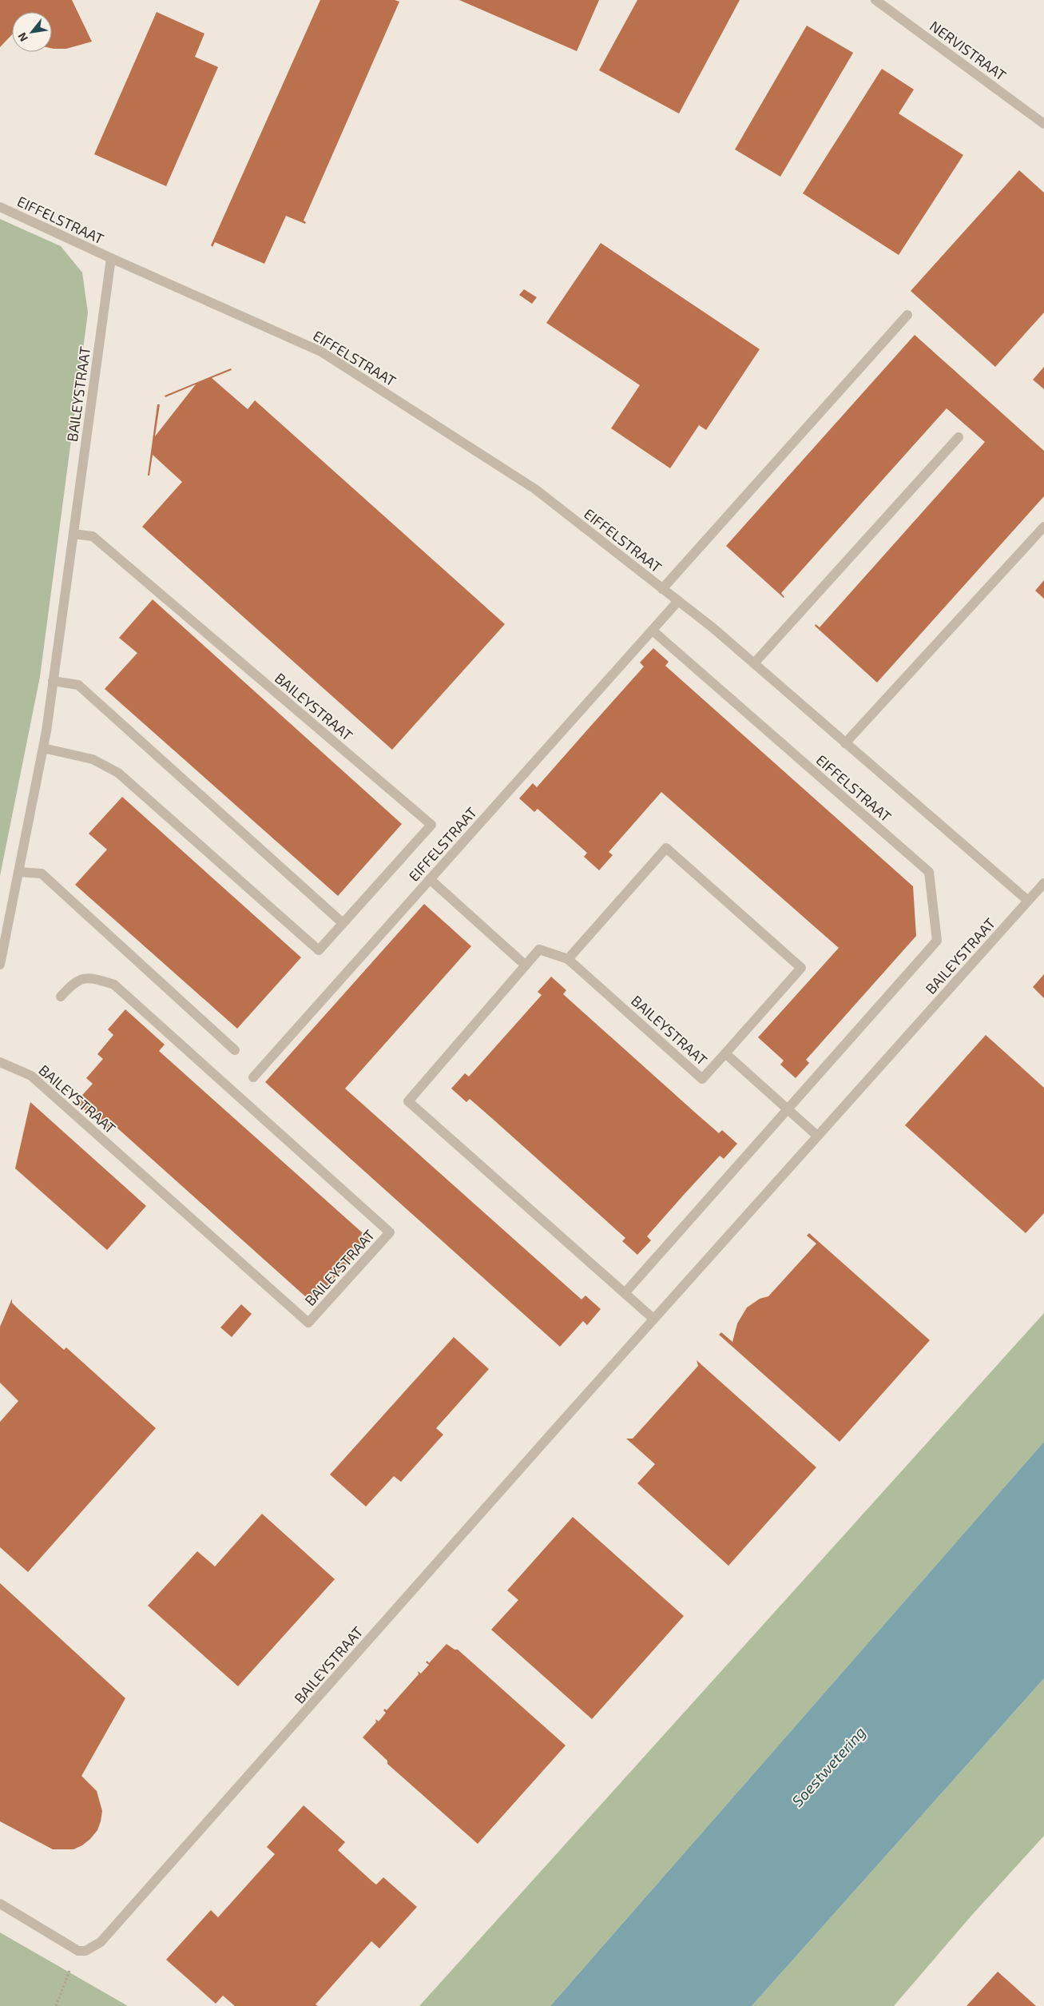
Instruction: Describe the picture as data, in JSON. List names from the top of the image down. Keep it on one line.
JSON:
{"streets":{"street":["NERVISTRAAT","EIFFELSTRAAT","BAILEYSTRAAT"]},"crossings":[["EIFFELSTRAAT","BAILEYSTRAAT"]],"water":["Soestwetering"],"north":"bottom left"}
